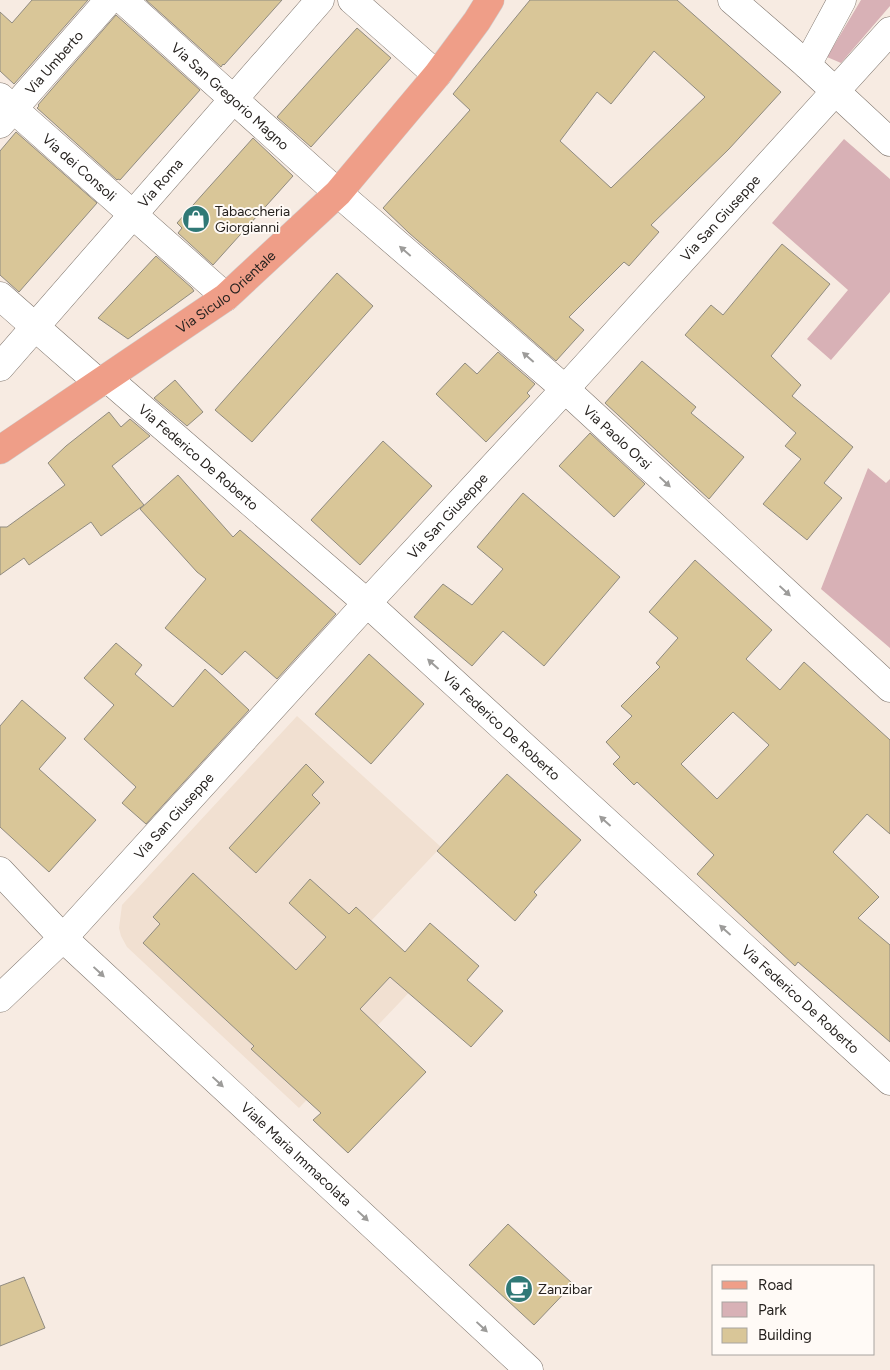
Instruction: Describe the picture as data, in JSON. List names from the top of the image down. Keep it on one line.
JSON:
{"streets":{"main road":["Via Siculo Orientale"],"street":["Via Umberto","Via San Gregorio Magno","Via dei Consoli","Via Roma","Via San Giuseppe","Via Paolo Orsi","Via Federico De Roberto","Viale Maria Immacolata"]},"crossings":[["Via Umberto","Via dei Consoli"],["Via San Gregorio Magno","Via Roma"],["Via San Gregorio Magno","Via Siculo Orientale"],["Via San Gregorio Magno","Via Paolo Orsi"],["Via dei Consoli","Via Roma"],["Via dei Consoli","Via Siculo Orientale"],["Via Roma","Via Federico De Roberto"],["Via San Giuseppe","Via Paolo Orsi"],["Via San Giuseppe","Via Federico De Roberto"],["Via San Giuseppe","Viale Maria Immacolata"],["Via Siculo Orientale","Via Paolo Orsi"],["Via Siculo Orientale","Via Federico De Roberto"]],"one_way":["Via Federico De Roberto","Viale Maria Immacolata"],"places":{"shop":["Tabaccheria Giorgianni"],"cafe":["Zanzibar"]},"legend":["Road","Park","Building"]}
